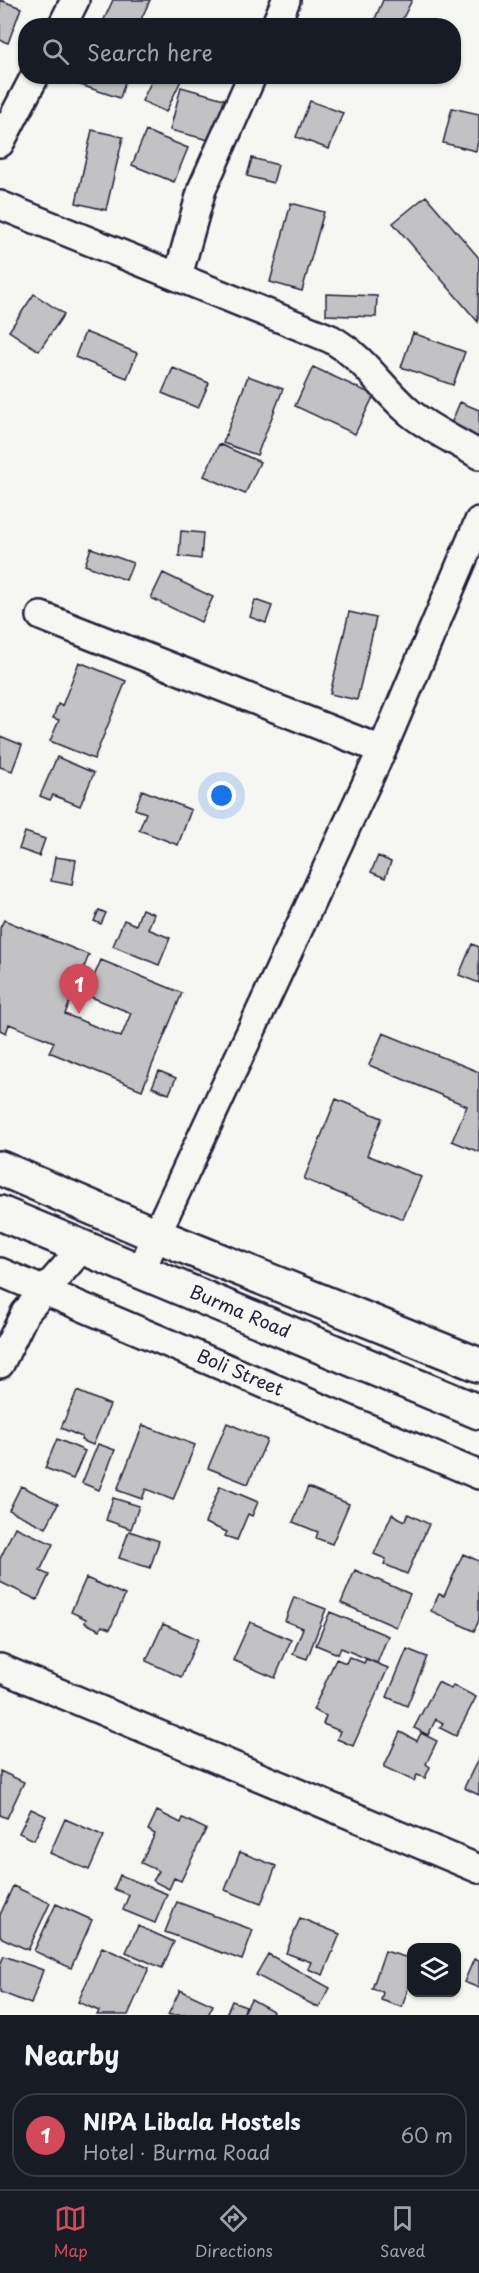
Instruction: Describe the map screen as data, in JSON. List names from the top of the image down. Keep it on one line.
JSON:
{"streets":{"main road":["Burma Road"],"street":["Boli Street"]},"page":{"search":"Search here","pins":"1","heading":"Nearby","list":[{"mark":"1","name":"NIPA Libala Hostels","note":"Hotel · Burma Road","value":"60 m"}],"nav":["Map","Directions","Saved"]}}
